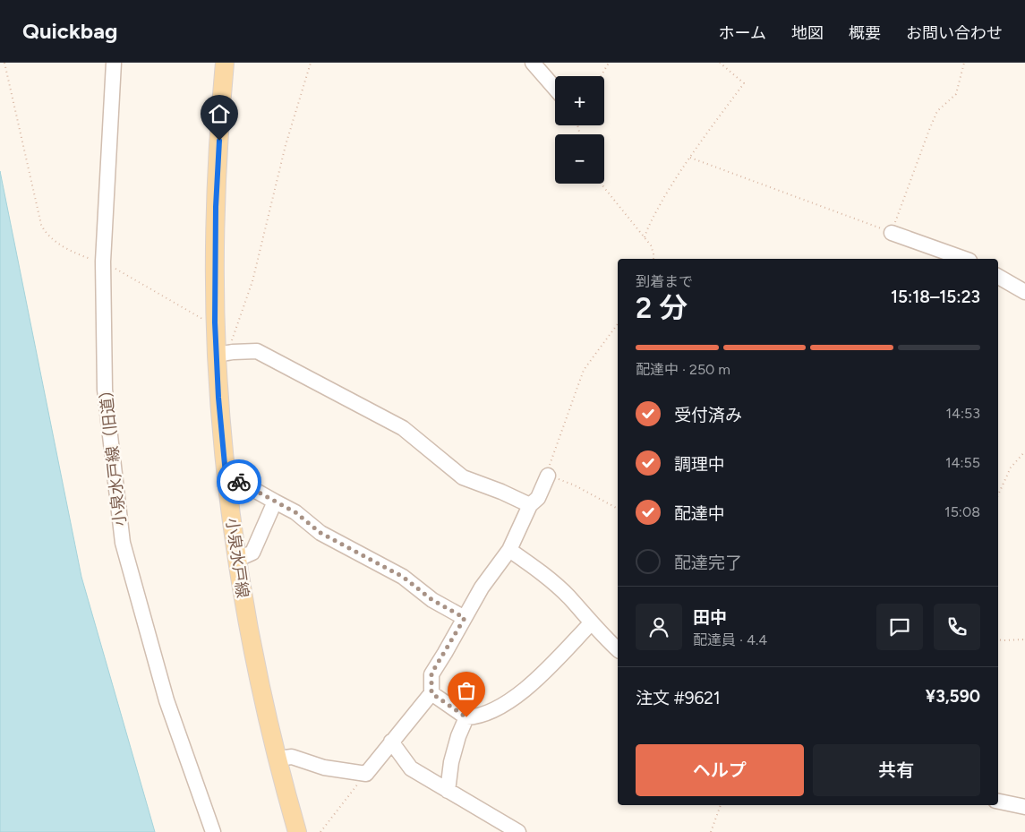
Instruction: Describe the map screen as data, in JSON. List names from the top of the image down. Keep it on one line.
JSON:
{"streets":{"main road":["小泉水戸線"],"street":["小泉水戸線（旧道）"]},"page":{"header":"Quickbag","nav":["ホーム","地図","概要","お問い合わせ"],"map_buttons":["+","−"],"heading":["2 分","到着まで","15:18–15:23"],"panel":["田中","配達員 · 4.4","注文 #9621","¥3,590"],"bar":"配達中 · 250 m","list":[["受付済み","14:53"],["調理中","14:55"],["配達中","15:08"],"配達完了"],"buttons":["ヘルプ","共有"]}}
